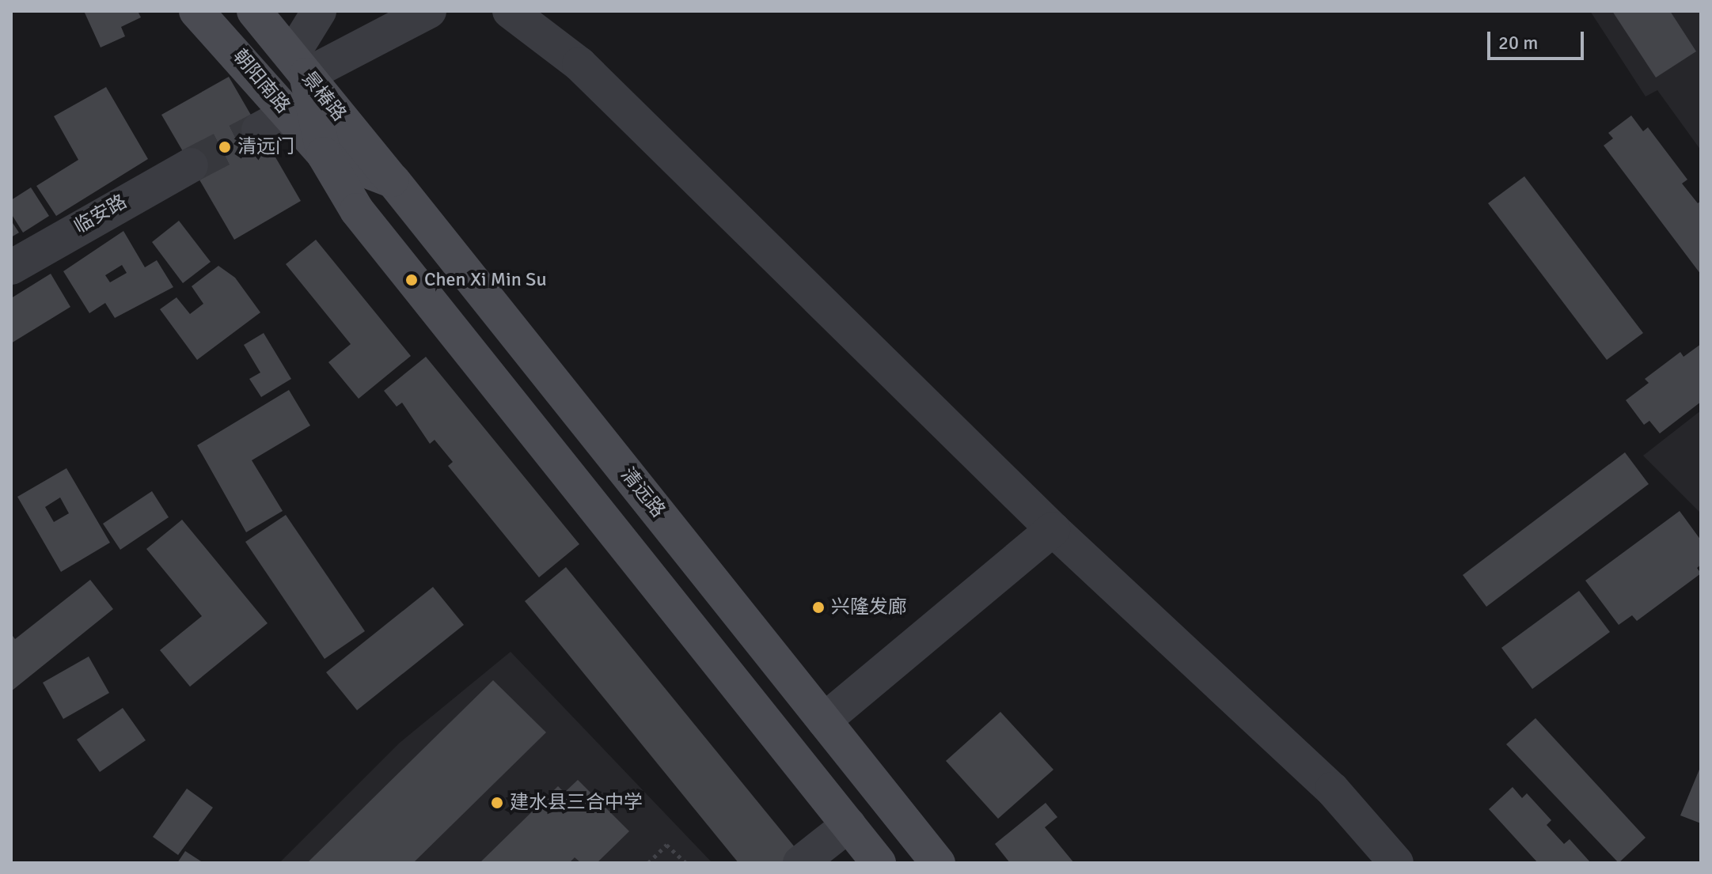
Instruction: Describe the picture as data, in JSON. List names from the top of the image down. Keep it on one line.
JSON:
{"streets":{"main road":["朝阳南路","景椿路","清远路"],"street":["临安路"]},"crossings":[["景椿路","清远路"]],"places":["清远门","Chen Xi Min Su","兴隆发廊","建水县三合中学"],"scale_bar":"20 m"}
